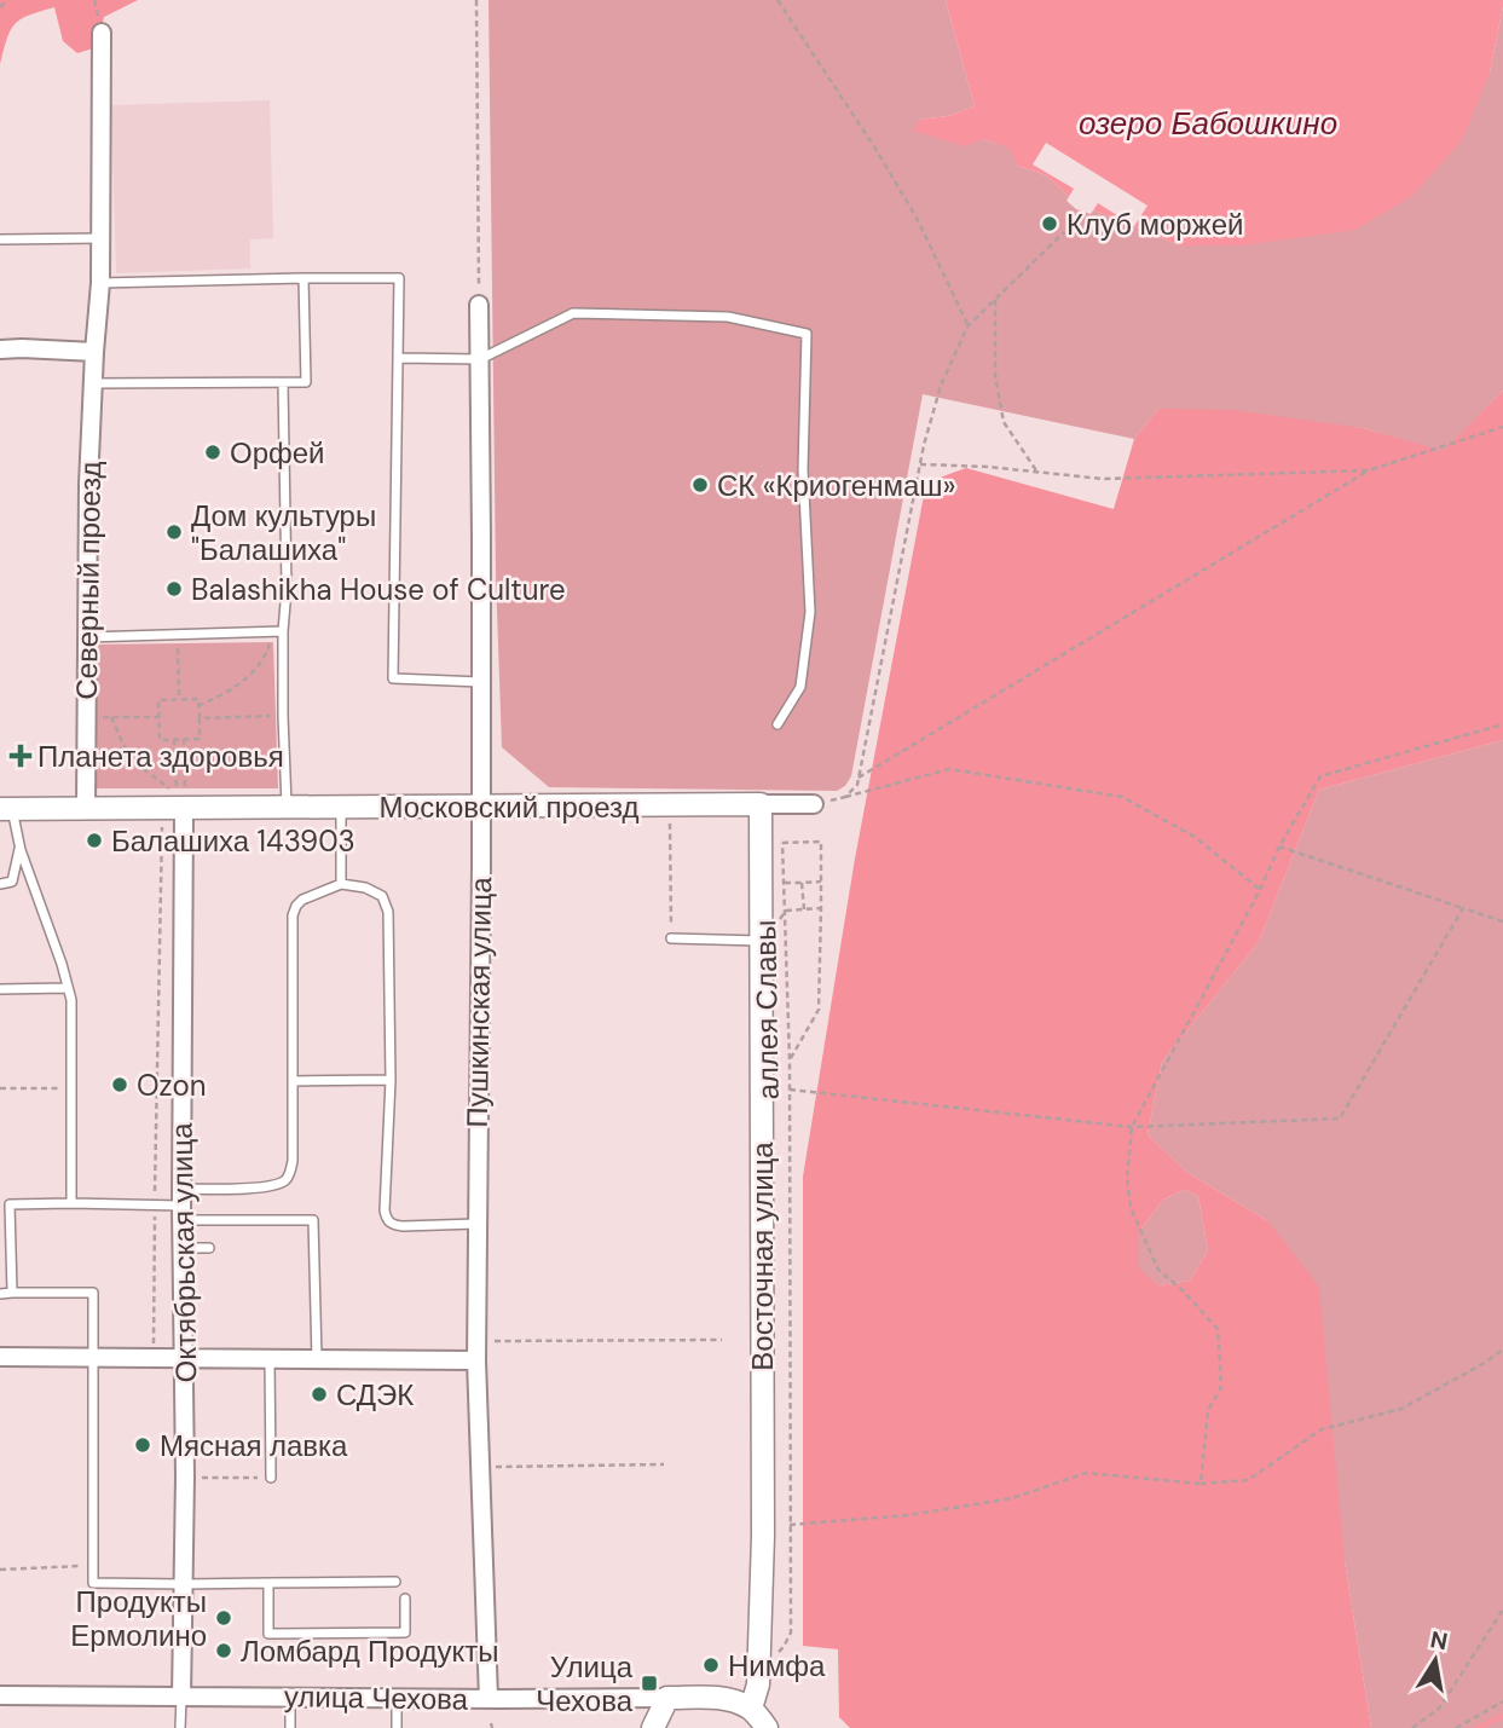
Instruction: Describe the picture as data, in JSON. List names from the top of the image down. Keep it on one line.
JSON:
{"streets":{"street":["Северный проезд","Московский проезд","Пушкинская улица","Октябрьская улица","Восточная улица","улица Чехова"],"path":["аллея Славы"]},"crossings":[["Северный проезд","Московский проезд"],["Московский проезд","Пушкинская улица"],["Московский проезд","Октябрьская улица"],["Московский проезд","Восточная улица"],["Пушкинская улица","улица Чехова"],["Октябрьская улица","улица Чехова"],["Восточная улица","улица Чехова"]],"water":["озеро Бабошкино"],"places":{"other":["Клуб моржей","Орфей","СК «Криогенмаш»","Дом культуры \"Балашиха\"","Balashikha House of Culture","Балашиха 143903","Ozon","СДЭК","Мясная лавка","Продукты Ермолино","Ломбард Продукты","Нимфа"],"health":["Планета здоровья"],"transit":["Улица Чехова"]},"north":"top"}
